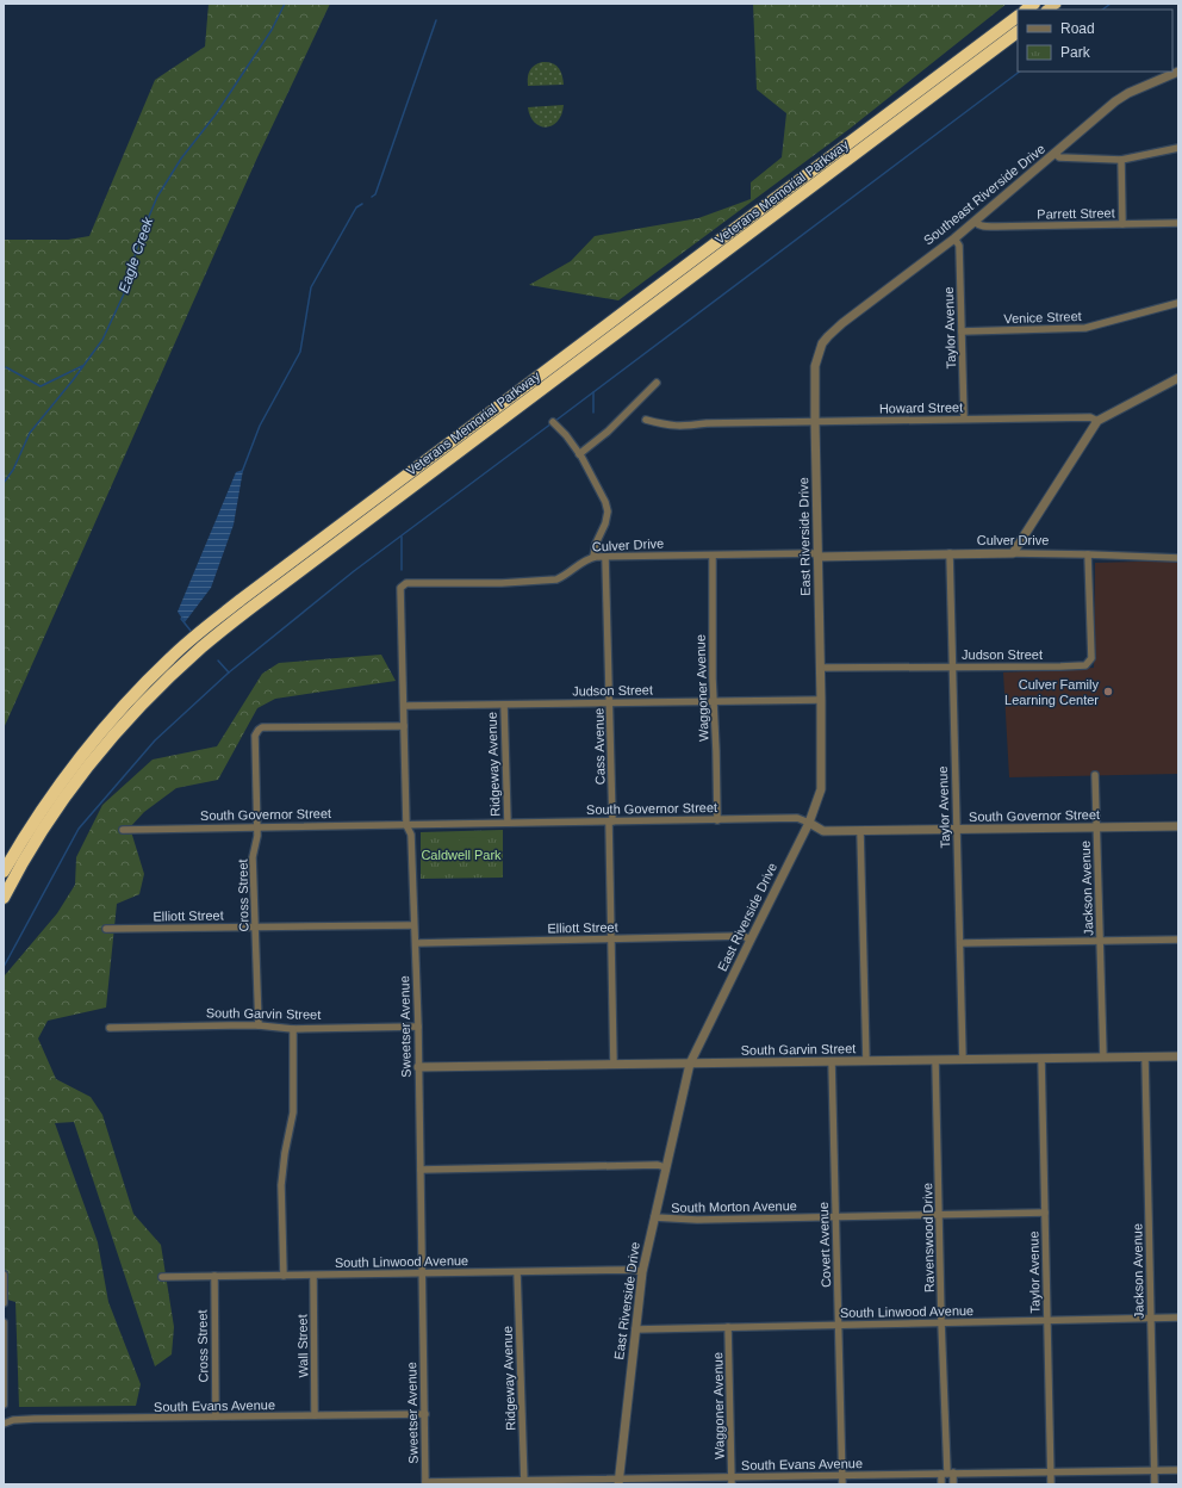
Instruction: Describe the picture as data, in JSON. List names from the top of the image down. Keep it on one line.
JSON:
{"streets":{"highway":["Veterans Memorial Parkway"],"street":["Southeast Riverside Drive","Parrett Street","Venice Street","Taylor Avenue","Howard Street","East Riverside Drive","Culver Drive","Judson Street","Waggoner Avenue","Cass Avenue","Ridgeway Avenue","South Governor Street","Jackson Avenue","Cross Street","Elliott Street","South Garvin Street","Sweetser Avenue","South Morton Avenue","Ravenswood Drive","Covert Avenue","South Linwood Avenue","Wall Street","South Evans Avenue"]},"crossings":[["Southeast Riverside Drive","Parrett Street"],["Southeast Riverside Drive","Taylor Avenue"],["Southeast Riverside Drive","East Riverside Drive"],["Venice Street","Taylor Avenue"],["Taylor Avenue","Howard Street"],["Taylor Avenue","Culver Drive"],["Taylor Avenue","Judson Street"],["Taylor Avenue","South Governor Street"],["Taylor Avenue","South Garvin Street"],["Taylor Avenue","South Morton Avenue"],["Taylor Avenue","South Linwood Avenue"],["Taylor Avenue","South Evans Avenue"],["Howard Street","East Riverside Drive"],["East Riverside Drive","Culver Drive"],["East Riverside Drive","Judson Street"],["East Riverside Drive","South Governor Street"],["East Riverside Drive","Elliott Street"],["East Riverside Drive","South Garvin Street"],["East Riverside Drive","South Morton Avenue"],["East Riverside Drive","South Linwood Avenue"],["East Riverside Drive","South Evans Avenue"],["Culver Drive","Judson Street"],["Culver Drive","Waggoner Avenue"],["Culver Drive","Cass Avenue"],["Culver Drive","Sweetser Avenue"],["Judson Street","Waggoner Avenue"],["Judson Street","Cass Avenue"],["Judson Street","Ridgeway Avenue"],["Judson Street","Sweetser Avenue"],["Waggoner Avenue","South Governor Street"],["Waggoner Avenue","South Linwood Avenue"],["Waggoner Avenue","South Evans Avenue"],["Cass Avenue","South Governor Street"],["Cass Avenue","Elliott Street"],["Cass Avenue","South Garvin Street"],["Ridgeway Avenue","South Governor Street"],["Ridgeway Avenue","South Linwood Avenue"],["Ridgeway Avenue","South Evans Avenue"],["South Governor Street","Jackson Avenue"],["South Governor Street","Cross Street"],["South Governor Street","Sweetser Avenue"],["Jackson Avenue","South Garvin Street"],["Jackson Avenue","South Linwood Avenue"],["Jackson Avenue","South Evans Avenue"],["Cross Street","Elliott Street"],["Cross Street","South Garvin Street"],["Cross Street","Sweetser Avenue"],["Cross Street","South Linwood Avenue"],["Cross Street","South Evans Avenue"],["Elliott Street","Sweetser Avenue"],["South Garvin Street","Sweetser Avenue"],["South Garvin Street","Ravenswood Drive"],["South Garvin Street","Covert Avenue"],["Sweetser Avenue","South Linwood Avenue"],["Sweetser Avenue","South Evans Avenue"],["South Morton Avenue","Ravenswood Drive"],["South Morton Avenue","Covert Avenue"],["Ravenswood Drive","South Linwood Avenue"],["Ravenswood Drive","South Evans Avenue"],["Covert Avenue","South Linwood Avenue"],["Covert Avenue","South Evans Avenue"],["South Linwood Avenue","Wall Street"],["Wall Street","South Evans Avenue"]],"water":["Eagle Creek"],"parks":["Caldwell Park"],"places":["Culver Family Learning Center"],"legend":["Road","Park"]}
